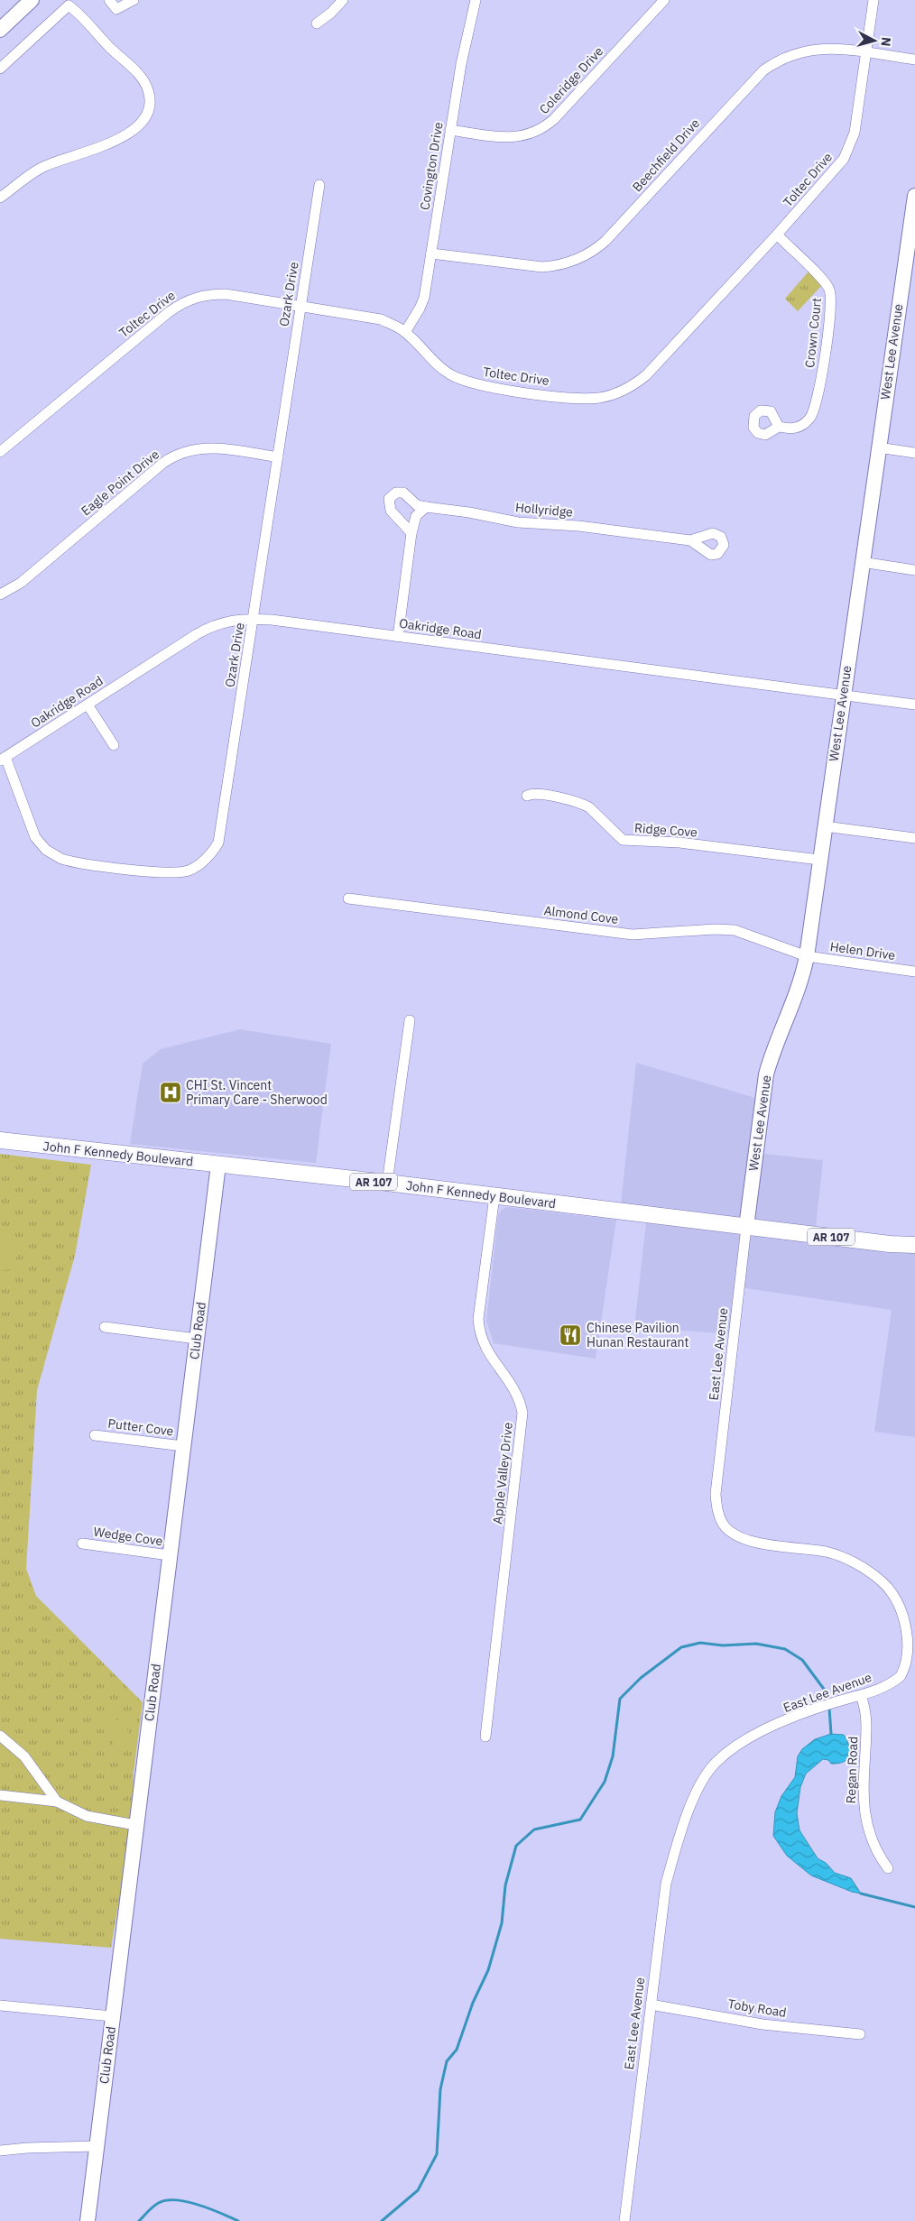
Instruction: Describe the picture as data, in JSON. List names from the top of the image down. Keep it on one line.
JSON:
{"streets":{"main road":["John F Kennedy Boulevard","AR 107"],"street":["Coleridge Drive","Beechfield Drive","Covington Drive","Toltec Drive","Ozark Drive","Crown Court","West Lee Avenue","Eagle Point Drive","Hollyridge","Oakridge Road","Ridge Cove","Almond Cove","Helen Drive","Club Road","East Lee Avenue","Putter Cove","Apple Valley Drive","Wedge Cove","Regan Road","Toby Road"]},"crossings":[["Coleridge Drive","Covington Drive"],["Beechfield Drive","Covington Drive"],["Beechfield Drive","Toltec Drive"],["Covington Drive","Toltec Drive"],["Toltec Drive","Ozark Drive"],["Toltec Drive","Crown Court"],["Ozark Drive","Eagle Point Drive"],["Ozark Drive","Oakridge Road"],["West Lee Avenue","Oakridge Road"],["West Lee Avenue","Ridge Cove"],["West Lee Avenue","Almond Cove"],["West Lee Avenue","Helen Drive"],["West Lee Avenue","John F Kennedy Boulevard"],["West Lee Avenue","AR 107"],["West Lee Avenue","East Lee Avenue"],["Almond Cove","Helen Drive"],["John F Kennedy Boulevard","AR 107"],["John F Kennedy Boulevard","Club Road"],["John F Kennedy Boulevard","East Lee Avenue"],["John F Kennedy Boulevard","Apple Valley Drive"],["AR 107","East Lee Avenue"],["Club Road","Putter Cove"],["Club Road","Wedge Cove"],["East Lee Avenue","Regan Road"],["East Lee Avenue","Toby Road"]],"places":{"hospital":["CHI St. Vincent Primary Care - Sherwood"],"restaurant":["Chinese Pavilion Hunan Restaurant"]},"north":"right"}
